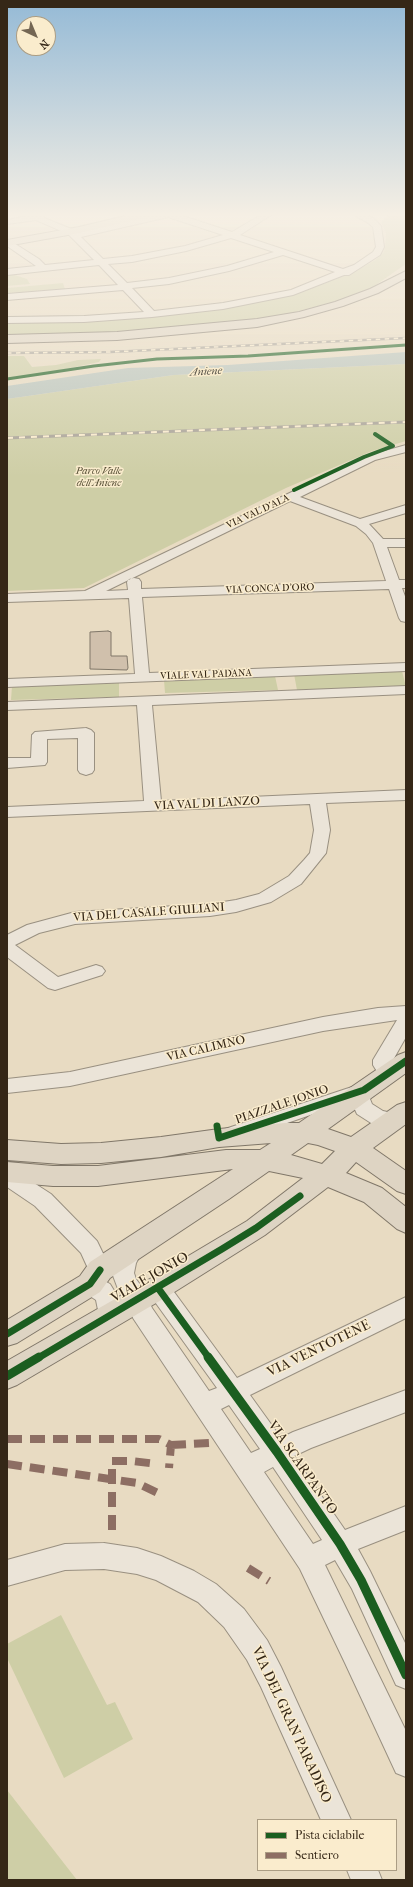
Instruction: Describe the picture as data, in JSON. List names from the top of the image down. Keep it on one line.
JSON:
{"streets":{"main road":["PIAZZALE JONIO","VIALE JONIO"],"street":["VIA VAL D'ALA","VIA CONCA D'ORO","VIALE VAL PADANA","VIA VAL DI LANZO","VIA DEL CASALE GIULIANI","VIA CALIMNO","VIA VENTOTENE","VIA SCARPANTO","VIA DEL GRAN PARADISO"]},"crossings":[["VIA VAL D'ALA","VIA CONCA D'ORO"],["VIA VAL DI LANZO","VIA DEL CASALE GIULIANI"],["PIAZZALE JONIO","VIALE JONIO"],["VIALE JONIO","VIA SCARPANTO"],["VIA VENTOTENE","VIA SCARPANTO"]],"water":["Aniene"],"parks":["Parco Valle dell'Aniene"],"legend":["Pista ciclabile","Sentiero"],"north":"bottom right"}
